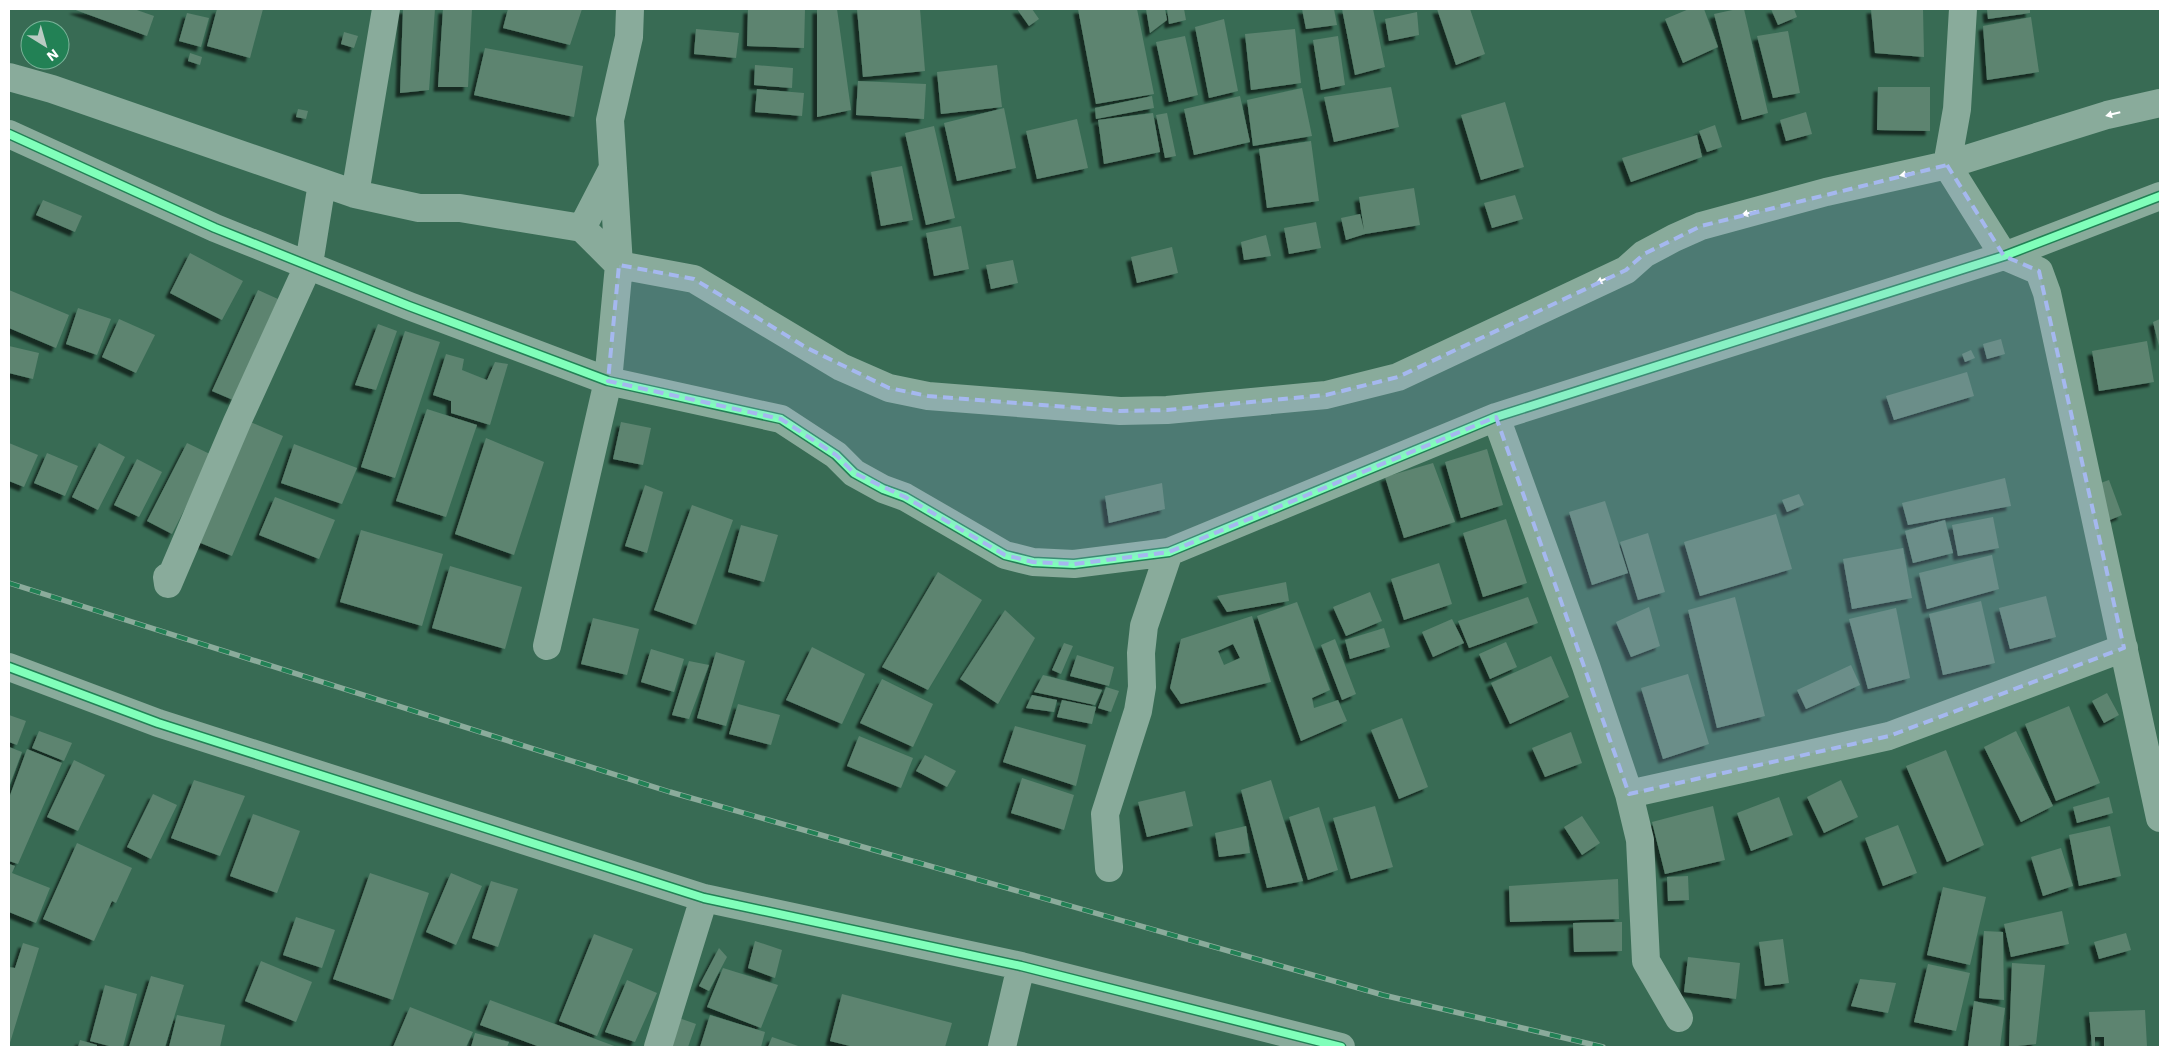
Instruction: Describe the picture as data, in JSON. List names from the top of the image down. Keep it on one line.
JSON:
{"north":"bottom right"}
